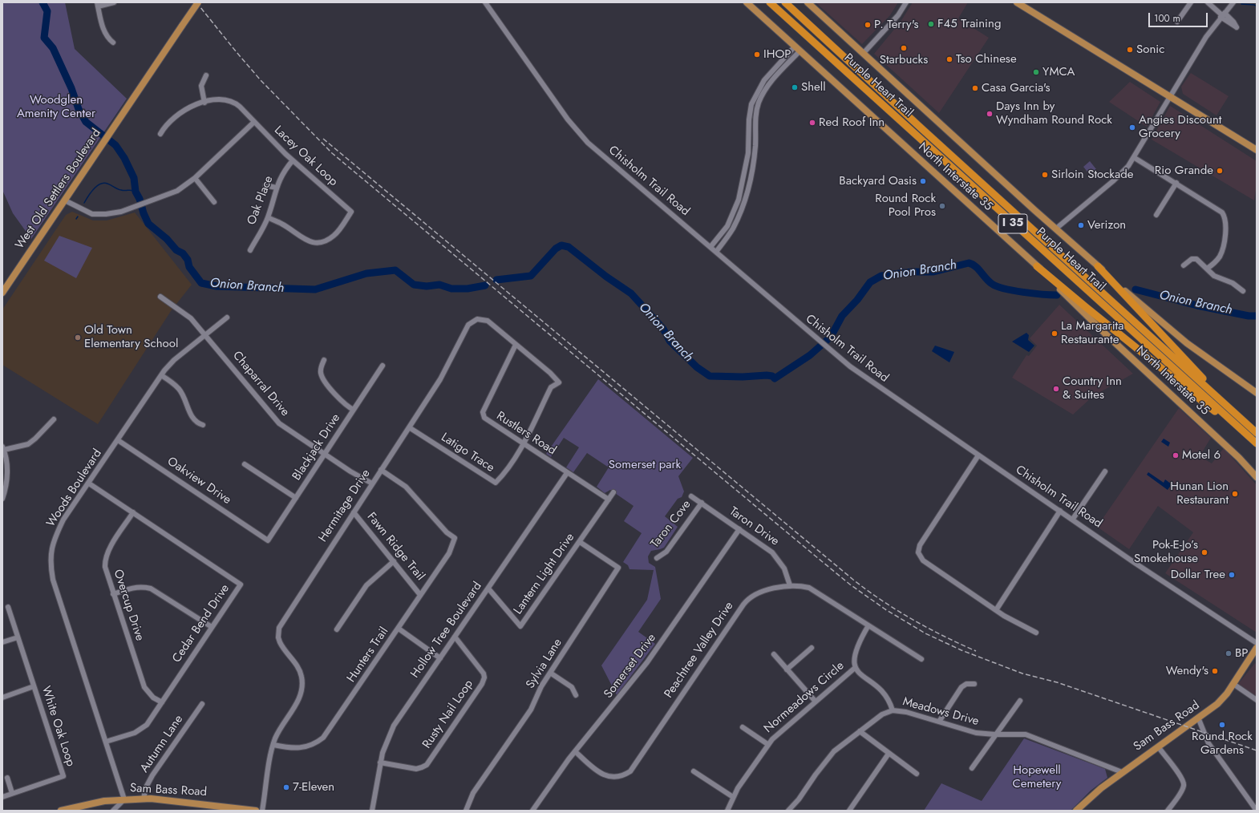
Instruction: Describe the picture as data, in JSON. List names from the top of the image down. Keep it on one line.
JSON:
{"streets":{"highway":["Purple Heart Trail","I 35"],"main road":["North Interstate 35","West Old Settlers Boulevard","Sam Bass Road"],"street":["Lacey Oak Loop","Chisholm Trail Road","Oak Place","Chaparral Drive","Rustlers Road","Blackjack Drive","Latigo Trace","Oakview Drive","Woods Boulevard","Hermitage Drive","Taron Cove","Taron Drive","Fawn Ridge Trail","Lantern Light Drive","Overcup Drive","Cedar Bend Drive","Hollow Tree Boulevard","Peachtree Valley Drive","Hunters Trail","Sylvia Lane","Somerset Drive","Normeadows Circle","Meadows Drive","Rusty Nail Loop","White Oak Loop","Autumn Lane"]},"crossings":[["Lacey Oak Loop","Oak Place"],["Chaparral Drive","Blackjack Drive"],["Chaparral Drive","Woods Boulevard"],["Chaparral Drive","Hermitage Drive"],["Rustlers Road","Latigo Trace"],["Rustlers Road","Hermitage Drive"],["Rustlers Road","Lantern Light Drive"],["Rustlers Road","Hollow Tree Boulevard"],["Blackjack Drive","Oakview Drive"],["Latigo Trace","Hermitage Drive"],["Oakview Drive","Woods Boulevard"],["Woods Boulevard","Cedar Bend Drive"],["Woods Boulevard","Sam Bass Road"],["Hermitage Drive","Fawn Ridge Trail"],["Hermitage Drive","Hunters Trail"],["Taron Cove","Taron Drive"],["Taron Drive","Peachtree Valley Drive"],["Taron Drive","Somerset Drive"],["Fawn Ridge Trail","Hunters Trail"],["Lantern Light Drive","Hollow Tree Boulevard"],["Lantern Light Drive","Sylvia Lane"],["Overcup Drive","Cedar Bend Drive"],["Hollow Tree Boulevard","Rusty Nail Loop"],["Peachtree Valley Drive","Somerset Drive"],["Normeadows Circle","Meadows Drive"],["Meadows Drive","Sam Bass Road"],["Sam Bass Road","Autumn Lane"]],"water":["Onion Branch"],"parks":["Woodglen Amenity Center","Somerset park","Hopewell Cemetery"],"places":["F45 Training","P. Terry's","Starbucks","Sonic","IHOP","Tso Chinese","YMCA","Shell","Casa Garcia's","Days Inn by Wyndham Round Rock","Red Roof Inn","Angies Discount Grocery","Rio Grande","Sirloin Stockade","Backyard Oasis","Round Rock Pool Pros","Verizon","La Margarita Restaurante","Old Town Elementary School","Country Inn & Suites","Motel 6","Hunan Lion Restaurant","Pok-E-Jo’s Smokehouse","Dollar Tree","BP","Wendy's","Round Rock Gardens","7-Eleven"],"scale_bar":"100 m"}
